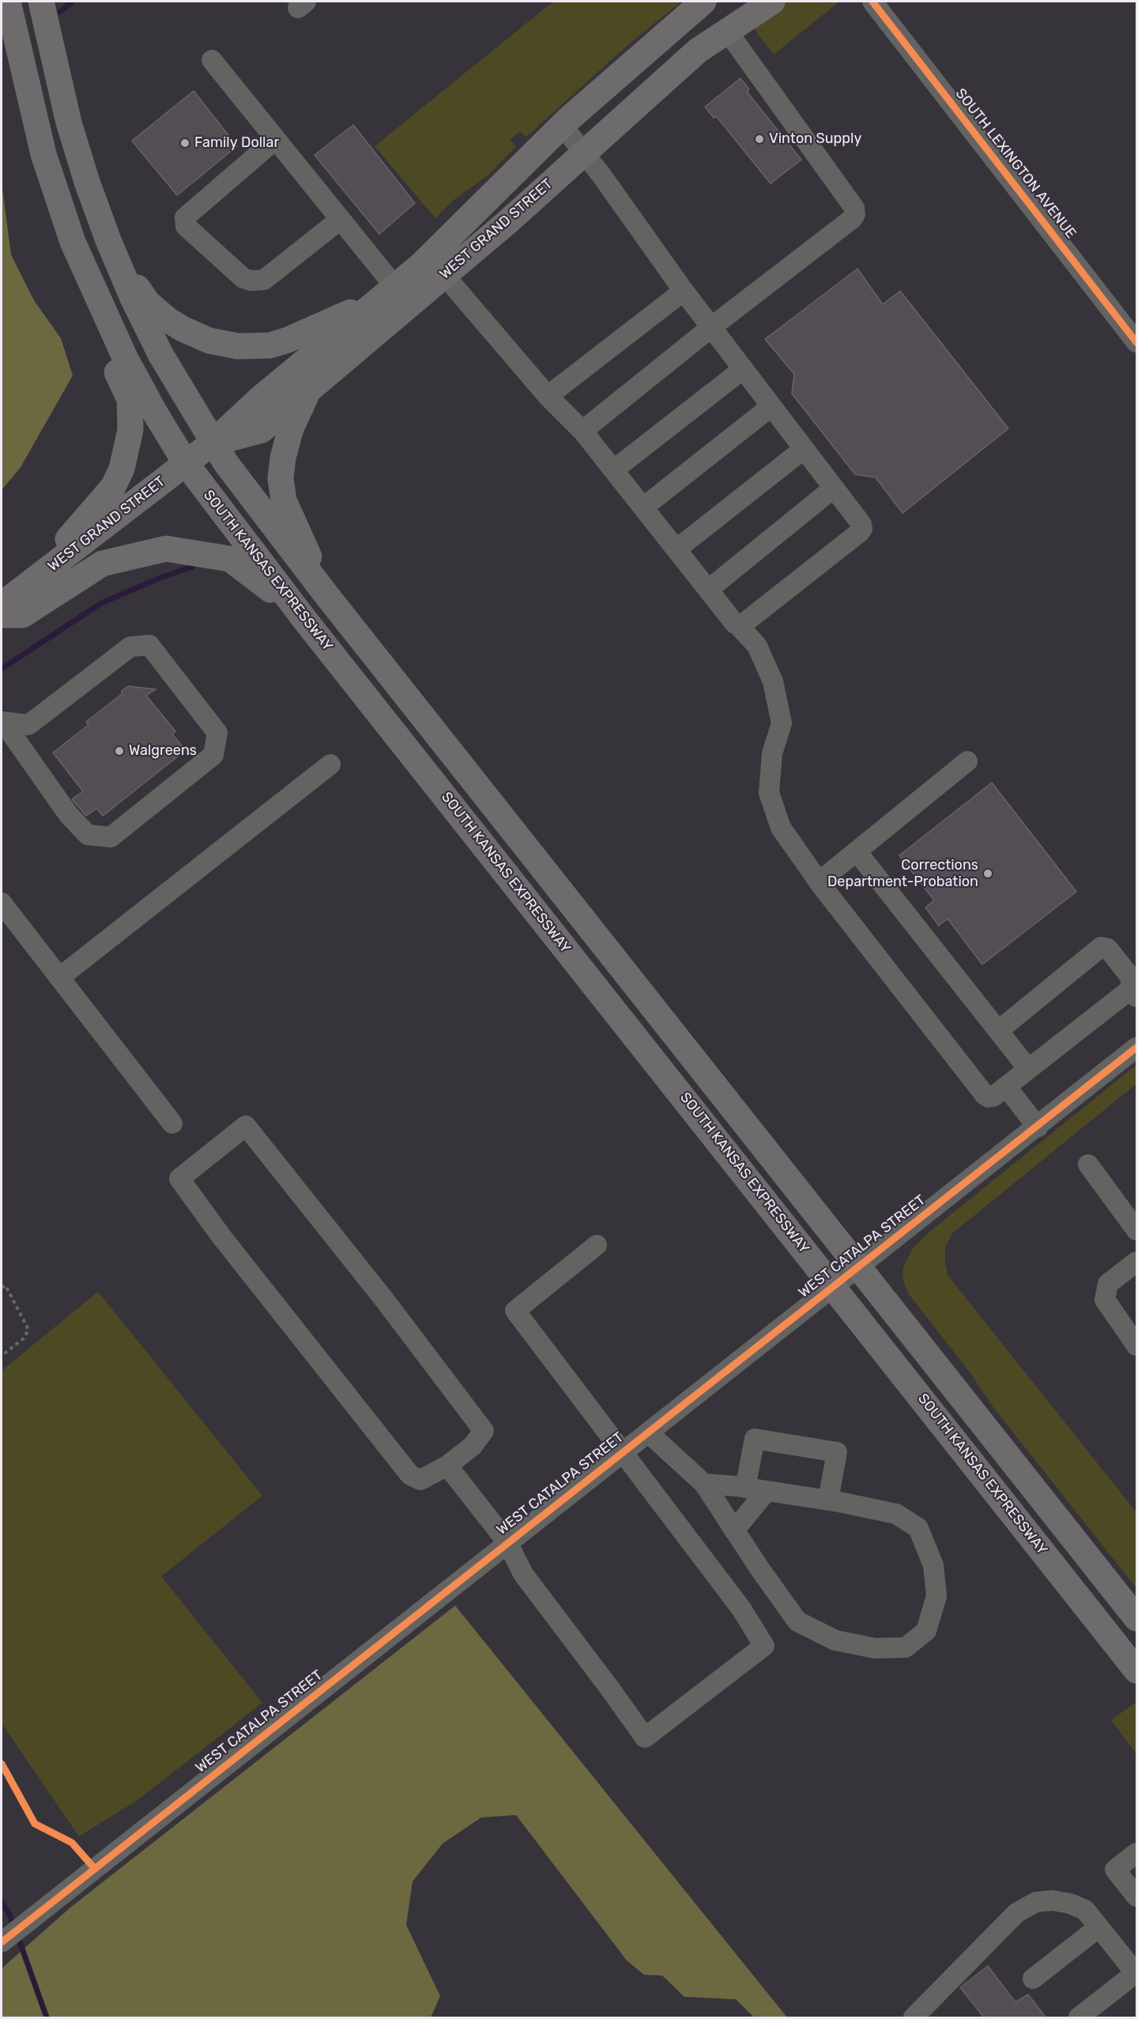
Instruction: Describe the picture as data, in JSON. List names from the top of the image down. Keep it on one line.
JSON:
{"streets":{"main road":["WEST GRAND STREET","SOUTH KANSAS EXPRESSWAY"],"street":["SOUTH LEXINGTON AVENUE","WEST CATALPA STREET"]},"crossings":[["WEST GRAND STREET","SOUTH KANSAS EXPRESSWAY"],["SOUTH KANSAS EXPRESSWAY","WEST CATALPA STREET"]],"places":["Vinton Supply","Family Dollar","Walgreens","Corrections Department-Probation"]}
